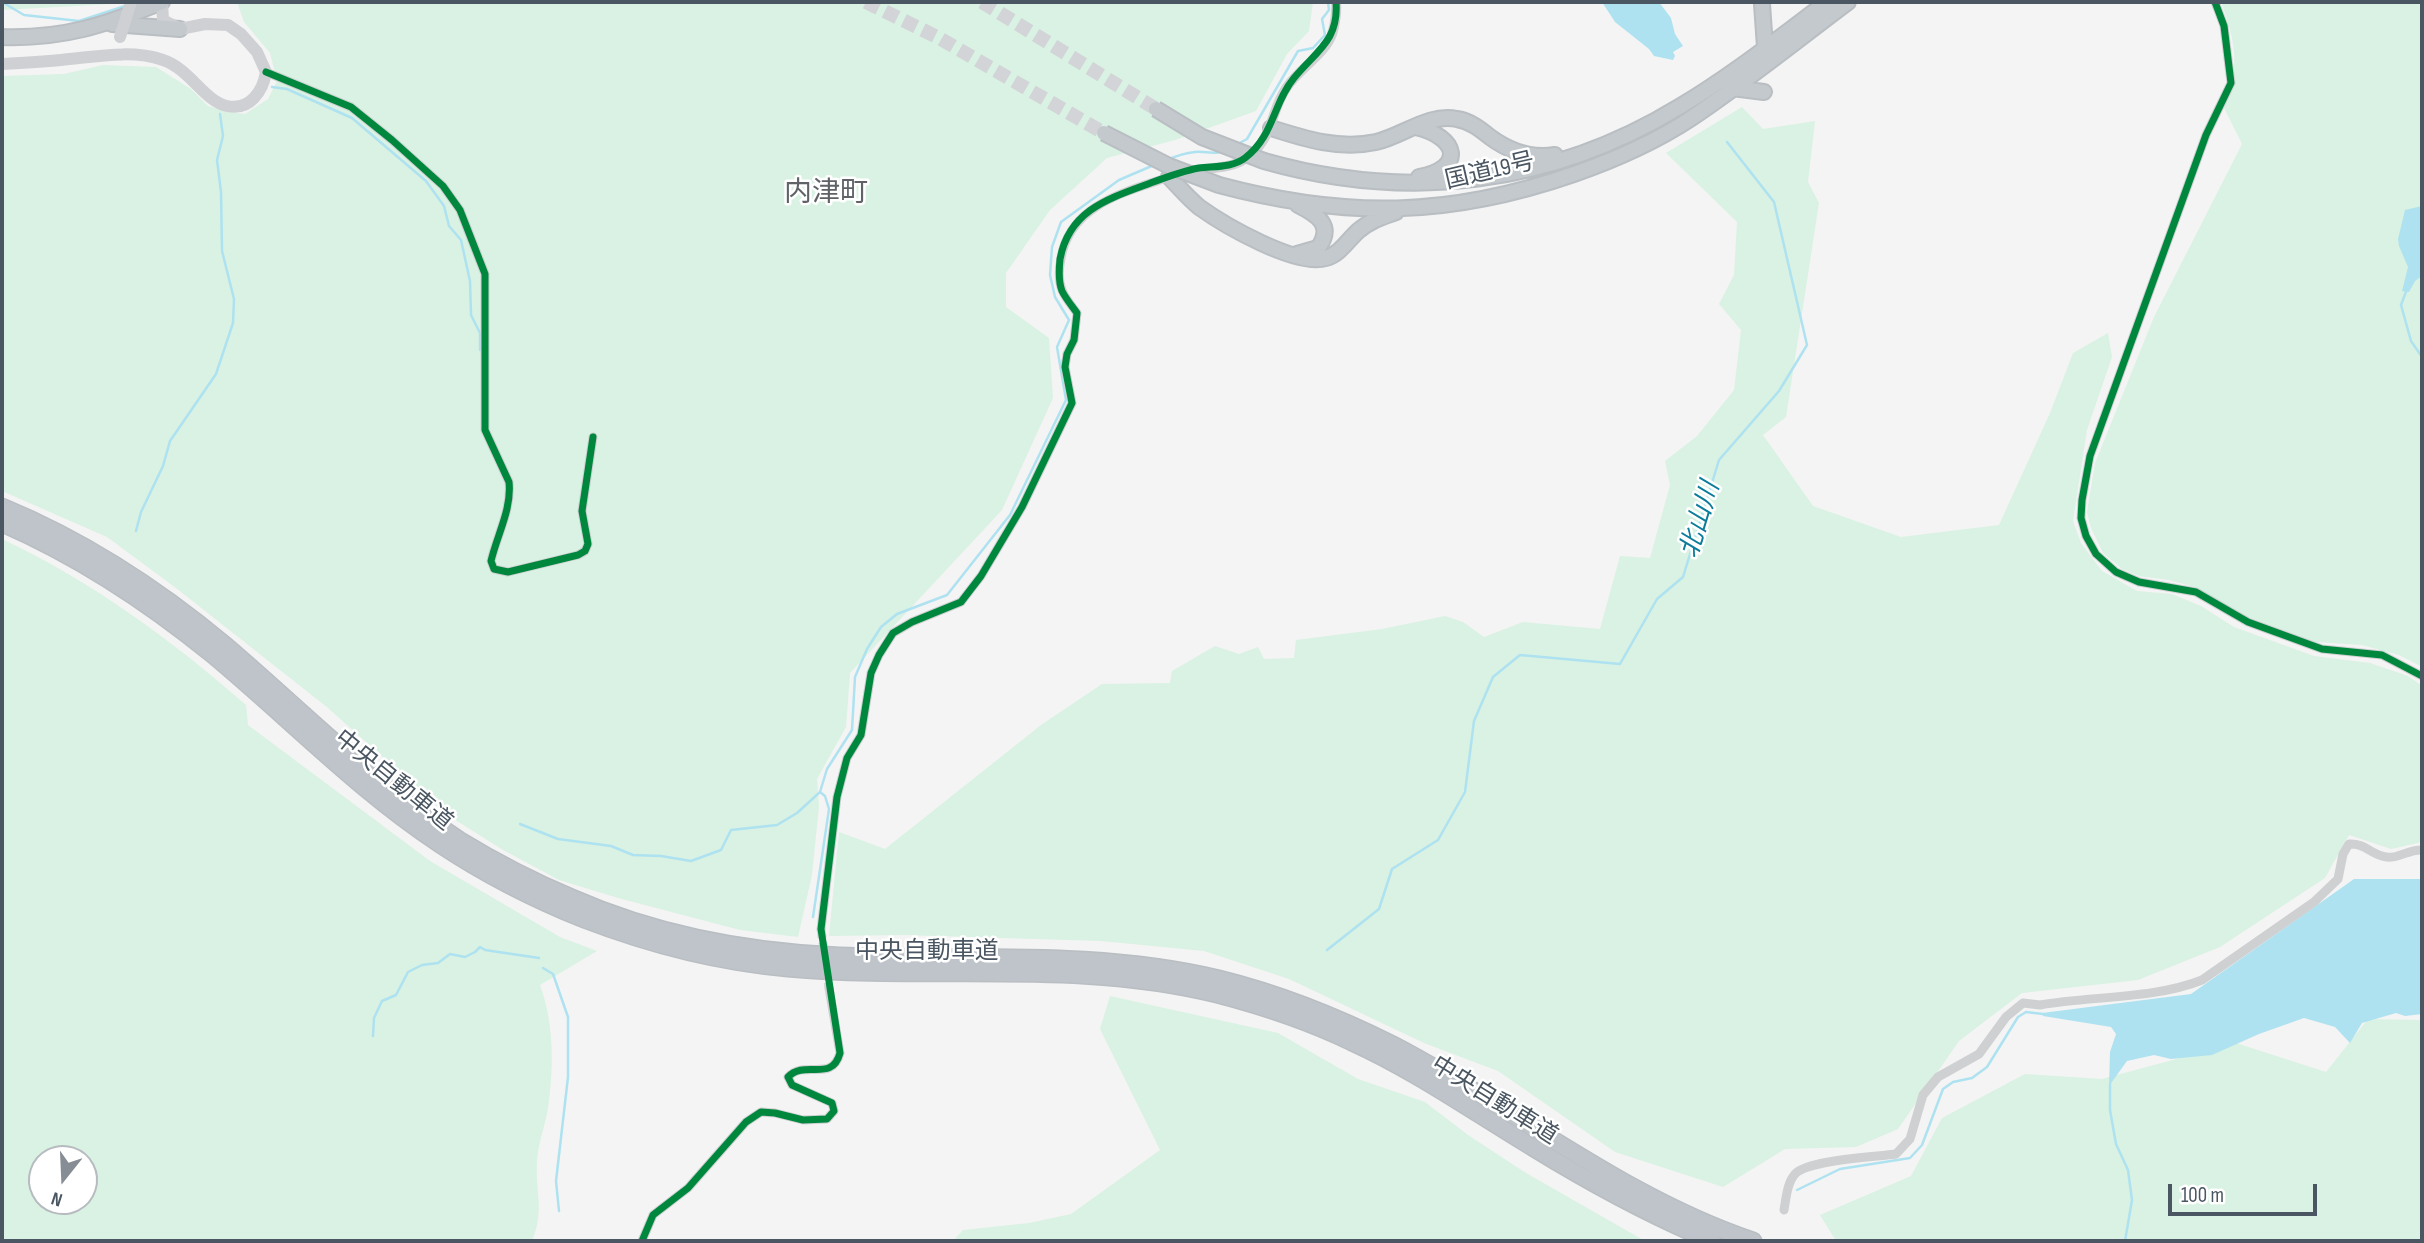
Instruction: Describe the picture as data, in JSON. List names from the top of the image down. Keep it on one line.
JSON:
{"streets":{"highway":["国道19号","中央自動車道"]},"districts":["内津町"],"water":["北山川"],"scale_bar":"100 m","north":"bottom"}
